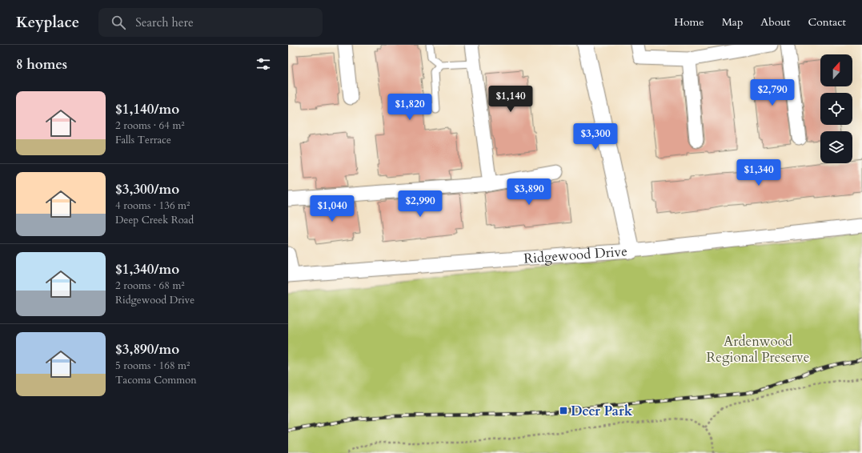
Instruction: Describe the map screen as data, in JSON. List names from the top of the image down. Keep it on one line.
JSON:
{"streets":{"street":["Ridgewood Drive"]},"parks":["Ardenwood Regional Preserve"],"places":{"transit":["Deer Park"]},"north":"top","page":{"header":"Keyplace","search":"Search here","nav":["Home","Map","About","Contact"],"heading":"8 homes","price":["$2,790","$1,140","$1,820","$3,300","$1,340","$3,890","$2,990","$1,040"],"list":[{"name":"$1,140/mo","note":"2 rooms · 64 m² · Falls Terrace"},{"name":"$3,300/mo","note":"4 rooms · 136 m² · Deep Creek Road"},{"name":"$1,340/mo","note":"2 rooms · 68 m² · Ridgewood Drive"},{"name":"$3,890/mo","note":"5 rooms · 168 m² · Tacoma Common"}]}}
